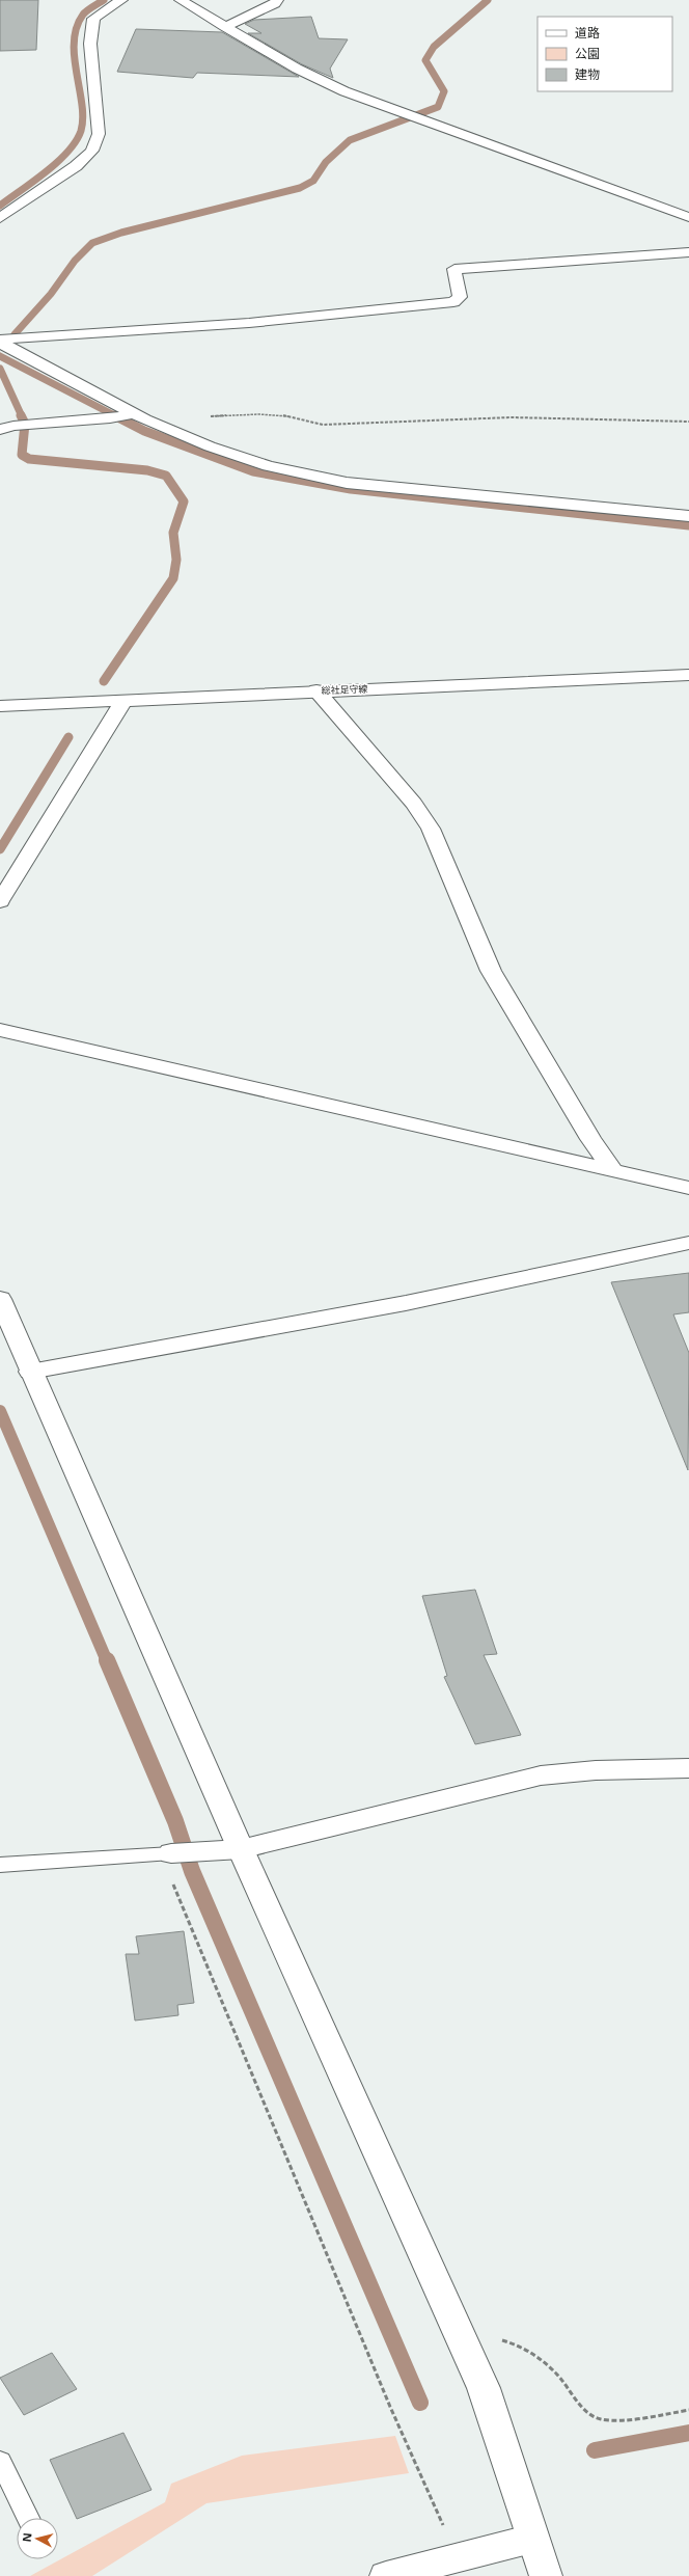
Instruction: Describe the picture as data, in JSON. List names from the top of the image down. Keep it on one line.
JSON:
{"streets":{"street":["総社足守線"]},"legend":["道路","公園","建物"],"north":"left"}
